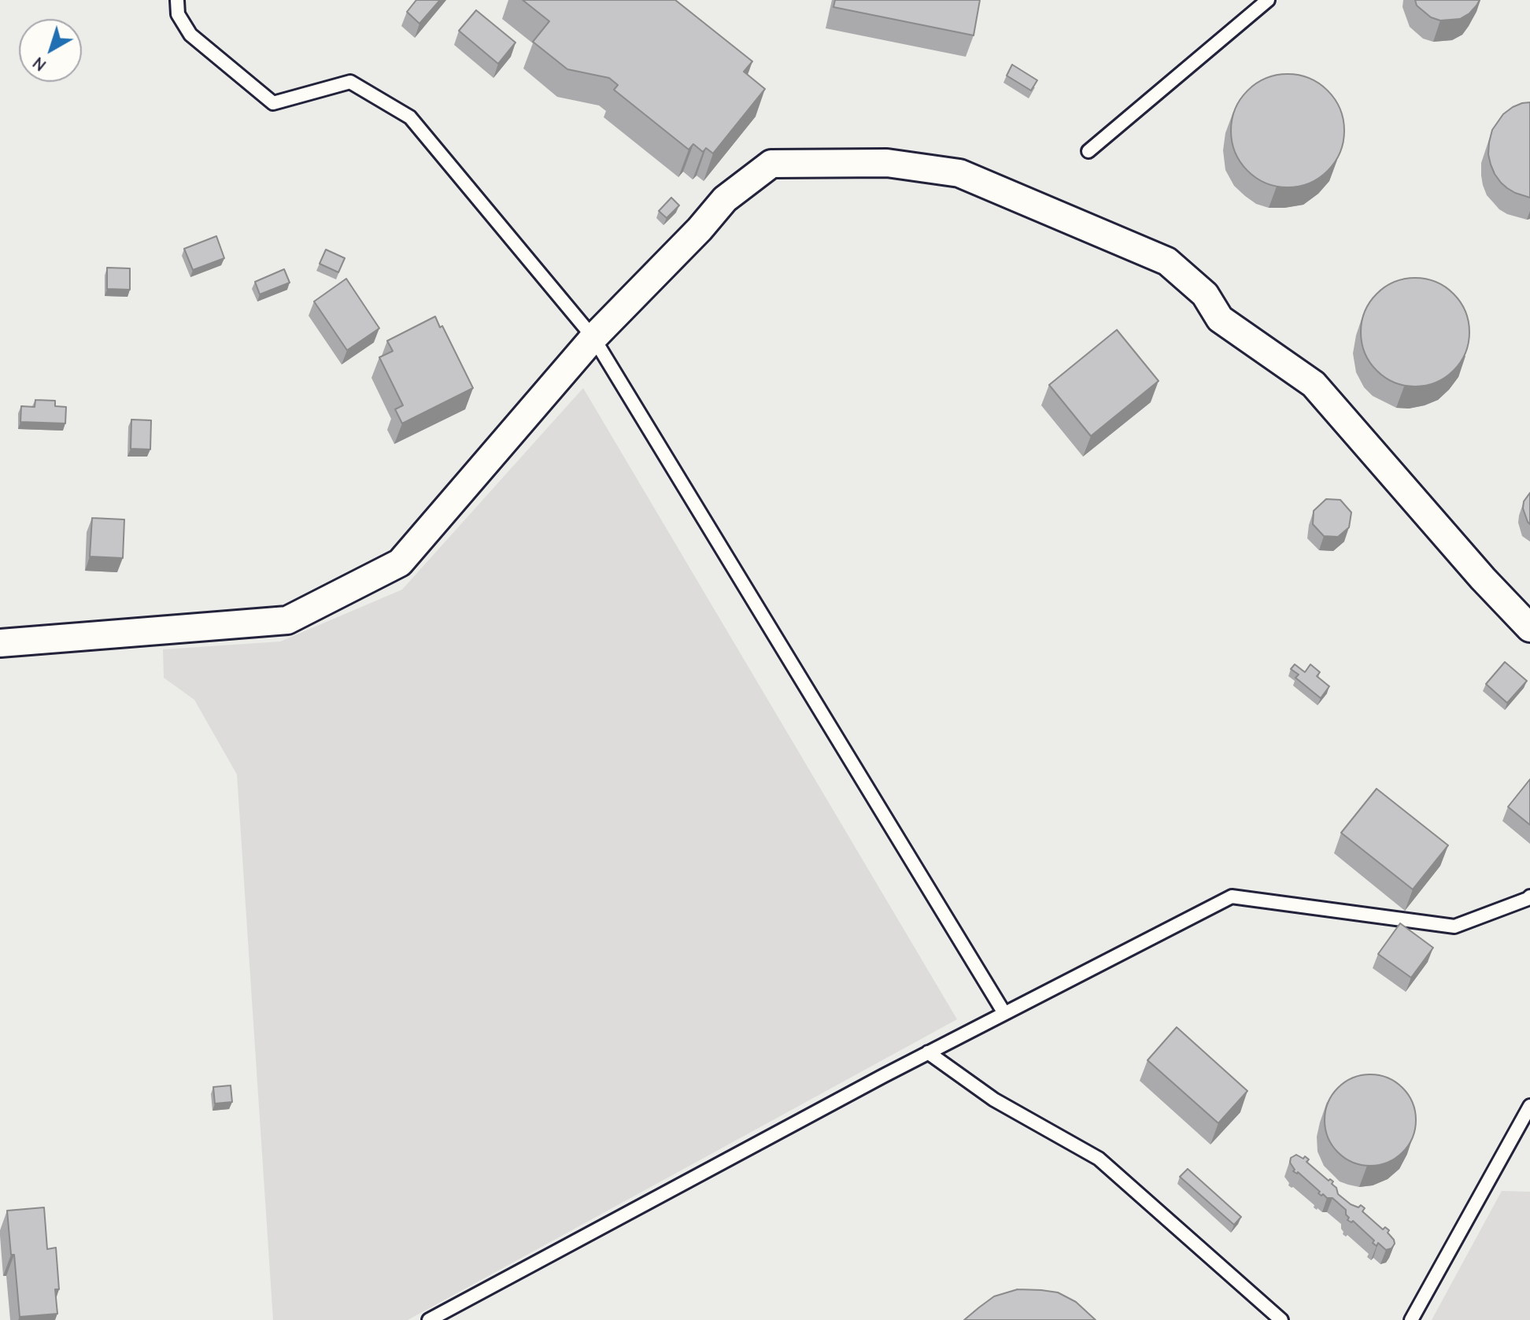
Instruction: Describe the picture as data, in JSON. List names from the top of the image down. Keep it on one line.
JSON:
{"north":"bottom left"}
